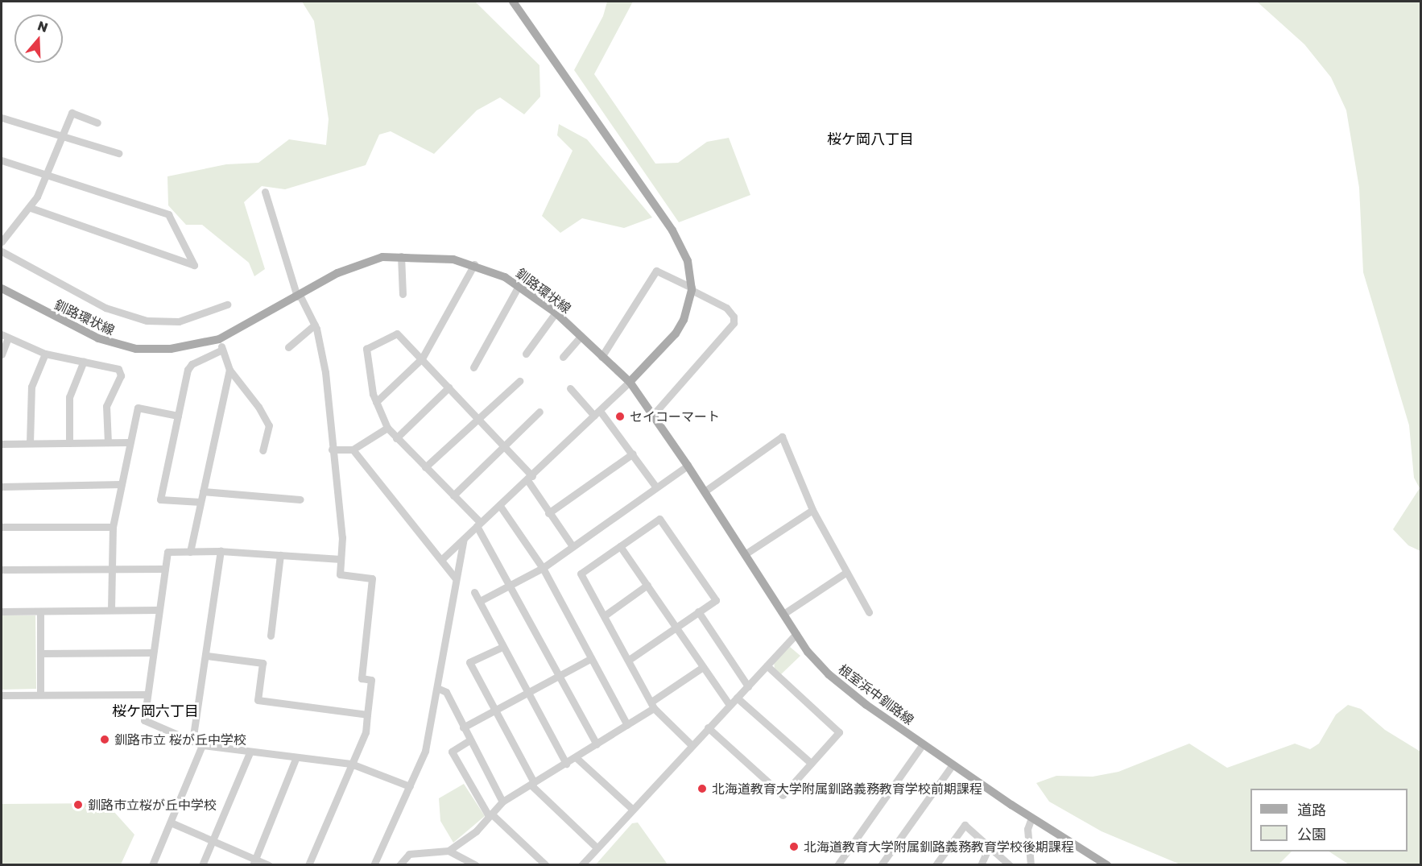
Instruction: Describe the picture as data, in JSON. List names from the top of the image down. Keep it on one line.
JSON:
{"streets":{"main road":["釧路環状線","根室浜中釧路線"]},"crossings":[["釧路環状線","根室浜中釧路線"]],"districts":["桜ケ岡八丁目","桜ケ岡六丁目"],"places":["セイコーマート","釧路市立 桜が丘中学校","北海道教育大学附属釧路義務教育学校前期課程","釧路市立桜が丘中学校","北海道教育大学附属釧路義務教育学校後期課程"],"legend":["道路","公園"],"north":"top"}
